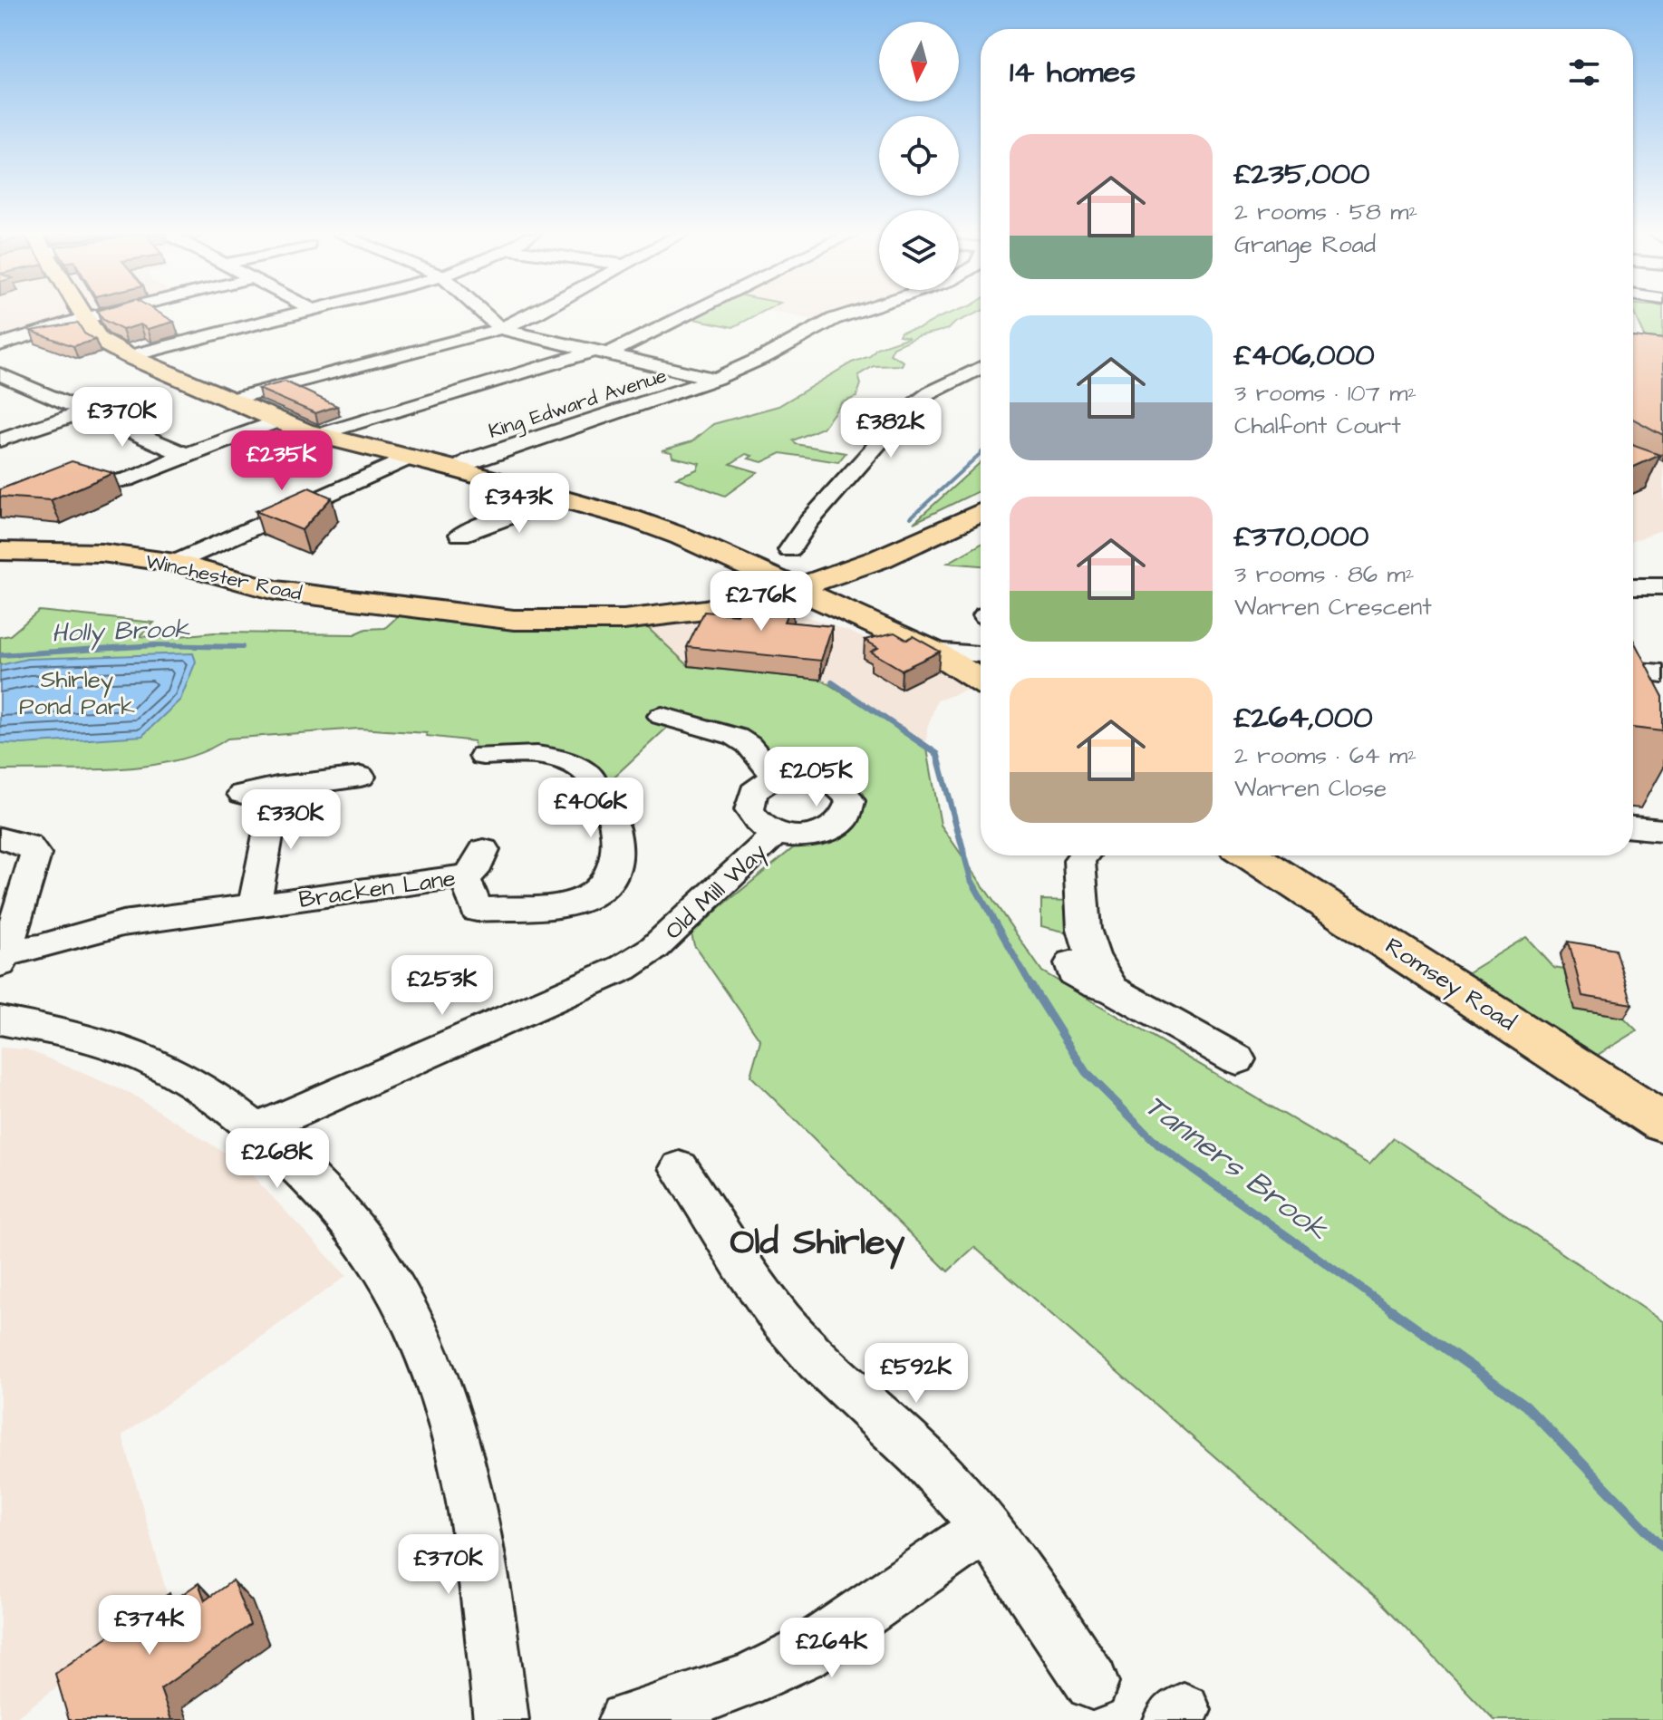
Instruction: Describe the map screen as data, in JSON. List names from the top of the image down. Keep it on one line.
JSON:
{"streets":{"main road":["Winchester Road","Romsey Road"],"street":["King Edward Avenue","Bracken Lane","Old Mill Way"]},"districts":["Old Shirley"],"water":["Holly Brook","Tanners Brook"],"parks":["Shirley Pond Park"],"north":"bottom","page":{"heading":"14 homes","list":[{"name":"£235,000","note":"2 rooms · 58 m² · Grange Road"},{"name":"£406,000","note":"3 rooms · 107 m² · Chalfont Court"},{"name":"£370,000","note":"3 rooms · 86 m² · Warren Crescent"},{"name":"£264,000","note":"2 rooms · 64 m² · Warren Close"}],"price":["£370K","£382K","£235K","£343K","£276K","£205K","£406K","£330K","£253K","£268K","£592K","£370K","£374K","£264K"]}}
